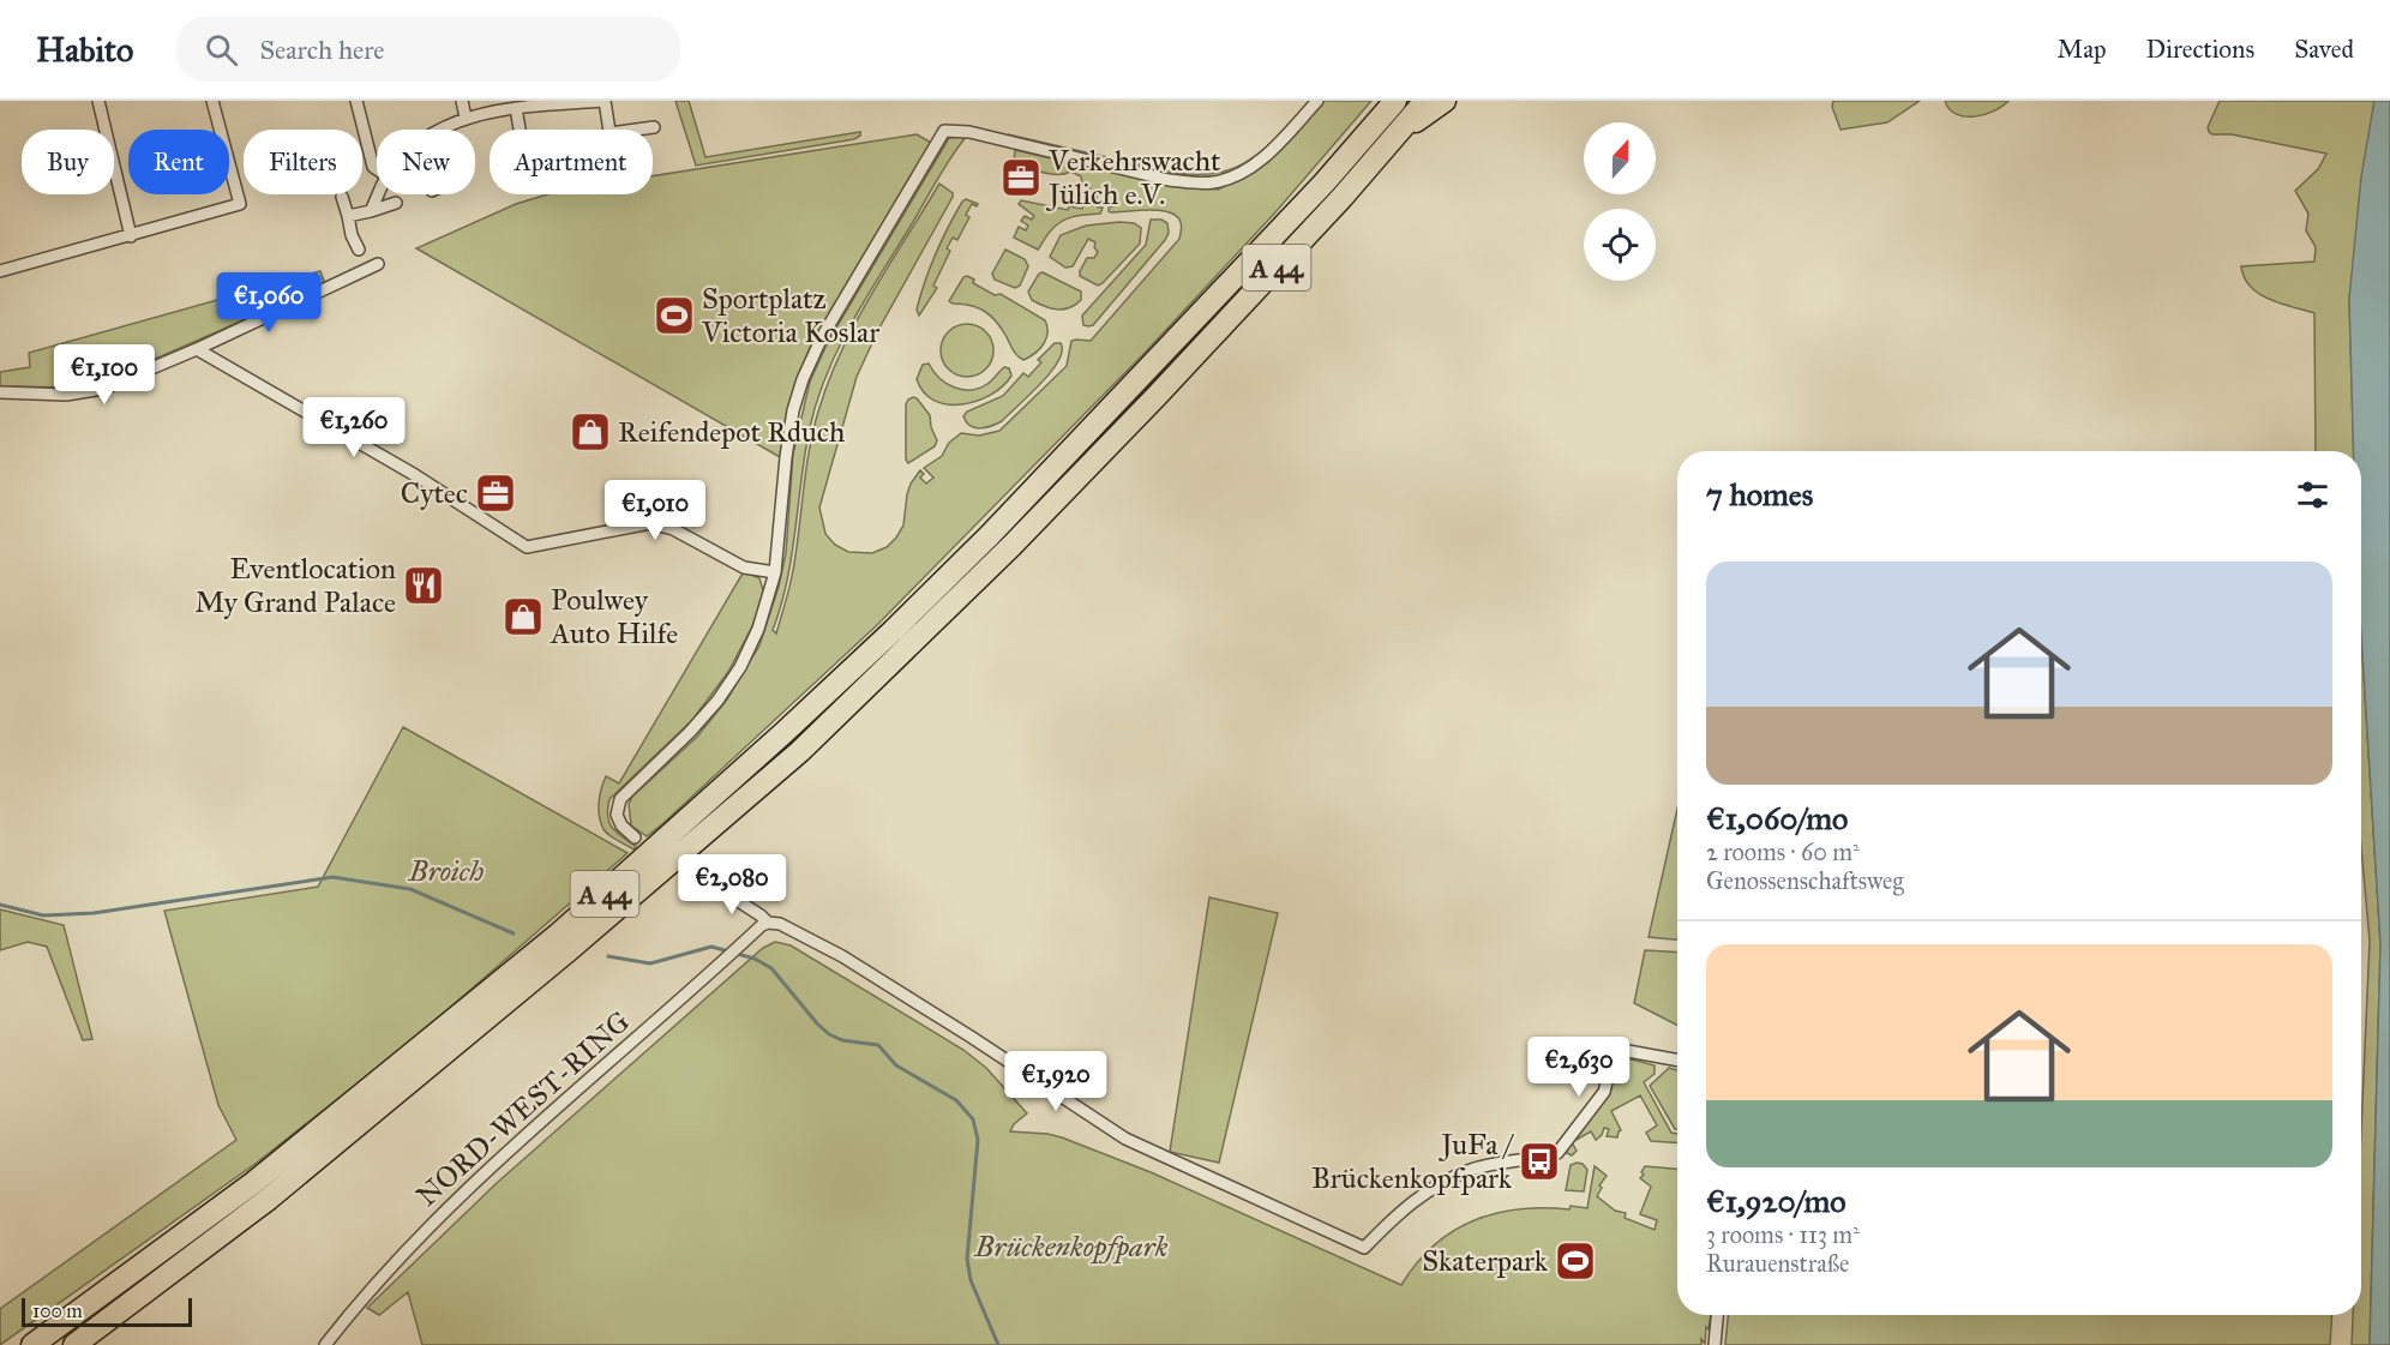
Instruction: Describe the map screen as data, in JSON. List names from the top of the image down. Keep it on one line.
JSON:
{"streets":{"highway":["A 44"],"street":["NORD-WEST-RING"]},"parks":["Broich","Brückenkopfpark"],"places":{"office":["Verkehrswacht Jülich e.V.","Cytec"],"sports":["Sportplatz Victoria Koslar","Skaterpark"],"shop":["Reifendepot Rduch","Poulwey Auto Hilfe"],"restaurant":["Eventlocation My Grand Palace"],"bus stop":["JuFa / Brückenkopfpark"]},"scale_bar":"100 m","north":"top","page":{"header":"Habito","search":"Search here","nav":["Map","Directions","Saved"],"chip":["Buy","Rent","Filters","New","Apartment"],"price":["€1,060","€1,100","€1,260","€1,010","€2,080","€2,630","€1,920"],"heading":"7 homes","list":[{"name":"€1,060/mo","note":"2 rooms · 60 m² · Genossenschaftsweg"},{"name":"€1,920/mo","note":"3 rooms · 113 m² · Rurauenstraße"}],"scale":"100 m"}}
